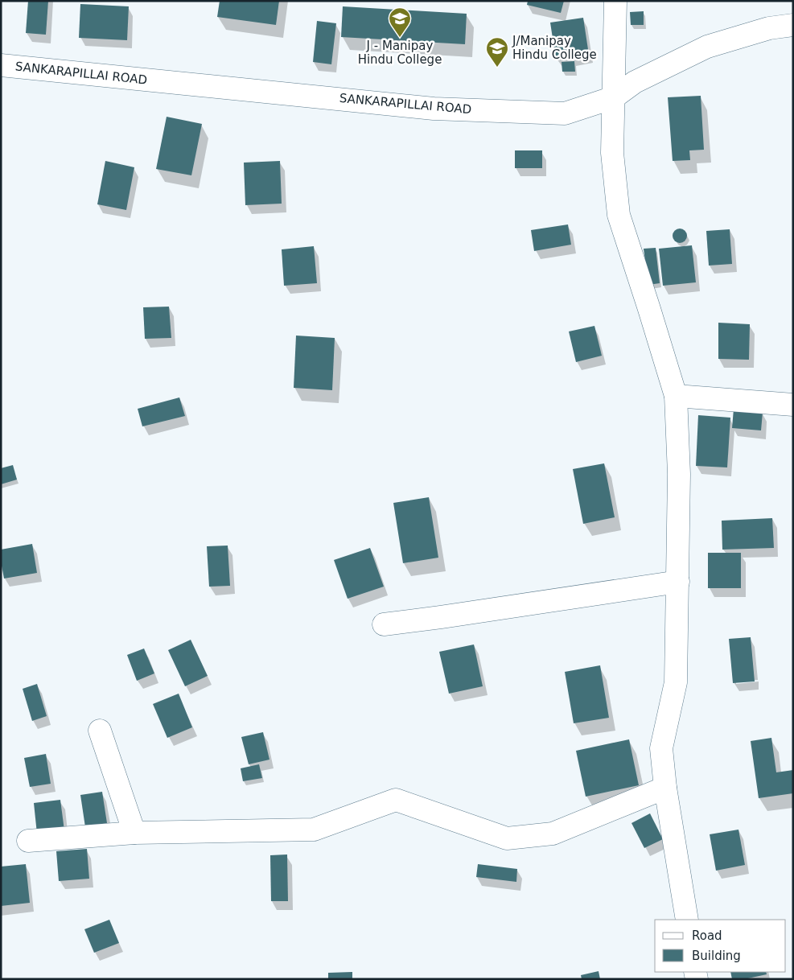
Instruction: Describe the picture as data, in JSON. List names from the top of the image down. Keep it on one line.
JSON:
{"streets":{"street":["SANKARAPILLAI ROAD"]},"places":{"school or university":["J - Manipay Hindu College","J/Manipay Hindu College"]},"legend":["Road","Building"]}
